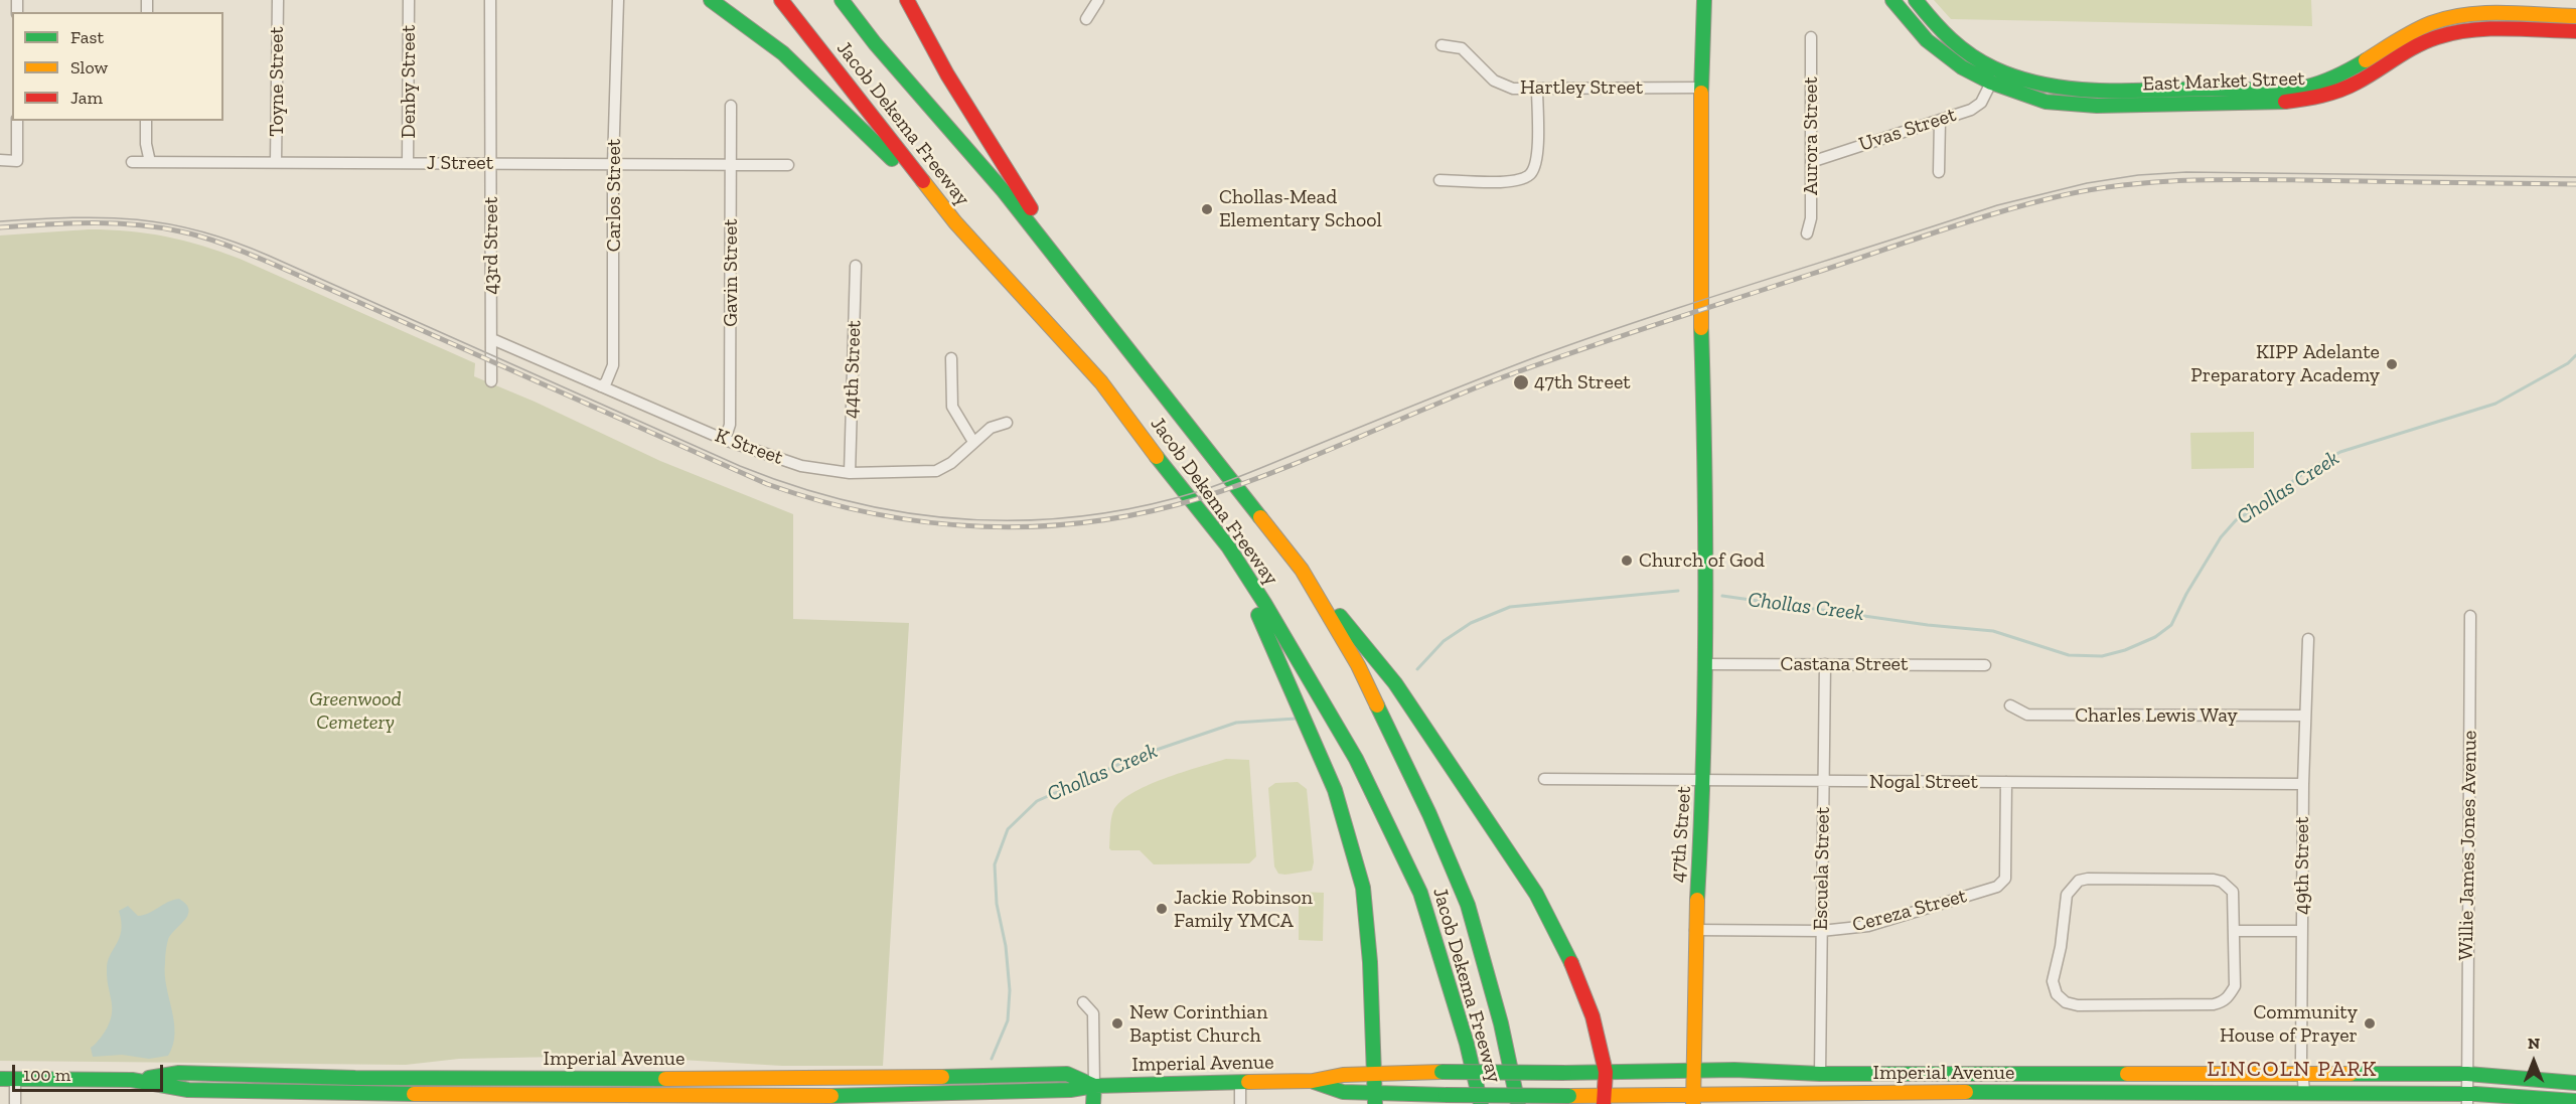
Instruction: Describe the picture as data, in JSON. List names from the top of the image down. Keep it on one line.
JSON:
{"streets":{"main road":["East Market Street","Jacob Dekema Freeway","47th Street","Imperial Avenue"],"street":["Toyne Street","Denby Street","Hartley Street","Uvas Street","Aurora Street","J Street","Carlos Street","43rd Street","Gavin Street","44th Street","K Street","Castana Street","Charles Lewis Way","Nogal Street","Willie James Jones Avenue","49th Street","Escuela Street","Cereza Street"]},"crossings":[["Toyne Street","J Street"],["Denby Street","J Street"],["East Market Street","Uvas Street"],["Hartley Street","47th Street"],["Uvas Street","Aurora Street"],["J Street","Carlos Street"],["J Street","43rd Street"],["J Street","Gavin Street"],["Carlos Street","K Street"],["43rd Street","K Street"],["Gavin Street","K Street"],["44th Street","K Street"],["Castana Street","47th Street"],["Castana Street","Escuela Street"],["Charles Lewis Way","49th Street"],["Nogal Street","47th Street"],["Nogal Street","49th Street"],["Nogal Street","Escuela Street"],["Nogal Street","Cereza Street"],["47th Street","Cereza Street"],["47th Street","Imperial Avenue"],["Willie James Jones Avenue","Imperial Avenue"],["49th Street","Imperial Avenue"],["Escuela Street","Cereza Street"],["Escuela Street","Imperial Avenue"]],"districts":["LINCOLN PARK"],"water":["Chollas Creek"],"parks":["Greenwood Cemetery"],"places":["Chollas-Mead Elementary School","KIPP Adelante Preparatory Academy","47th Street","Church of God","Jackie Robinson Family YMCA","New Corinthian Baptist Church","Community House of Prayer"],"legend":["Fast","Slow","Jam"],"scale_bar":"100 m","north":"top"}
